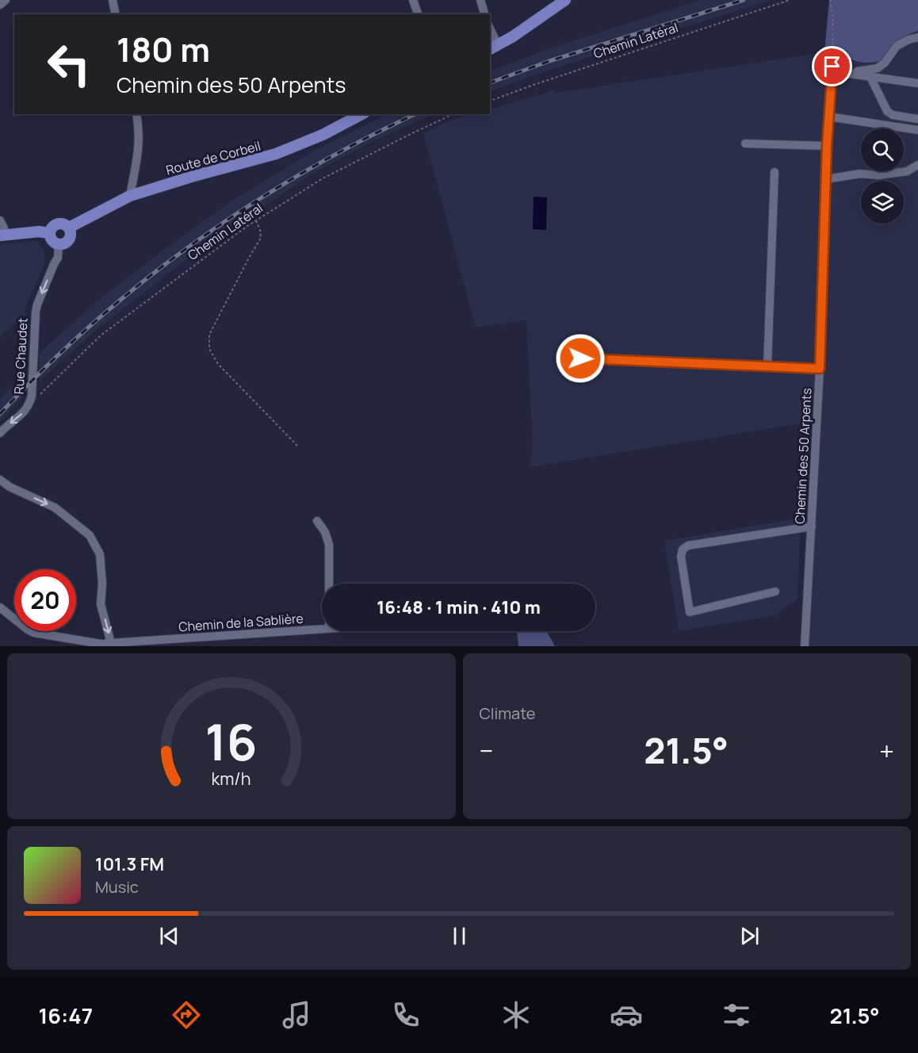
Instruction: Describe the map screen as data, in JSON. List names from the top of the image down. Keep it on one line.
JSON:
{"streets":{"main road":["Route de Corbeil"],"street":["Rue Chaudet","Chemin des 50 Arpents","Chemin de la Sablière"],"path":["Chemin Latéral"]},"crossings":[["Chemin Latéral","Rue Chaudet"],["Route de Corbeil","Rue Chaudet"]],"one_way":["Rue Chaudet"],"page":{"turn":["180 m","Chemin des 50 Arpents"],"limit":"20","trip":"16:48 · 1 min · 410 m","tile":"Climate","heat":["−","21.5°","+"],"song":["101.3 FM","Music"],"tabs":["16:47","21.5°"],"gauge":["16","km/h"]}}
